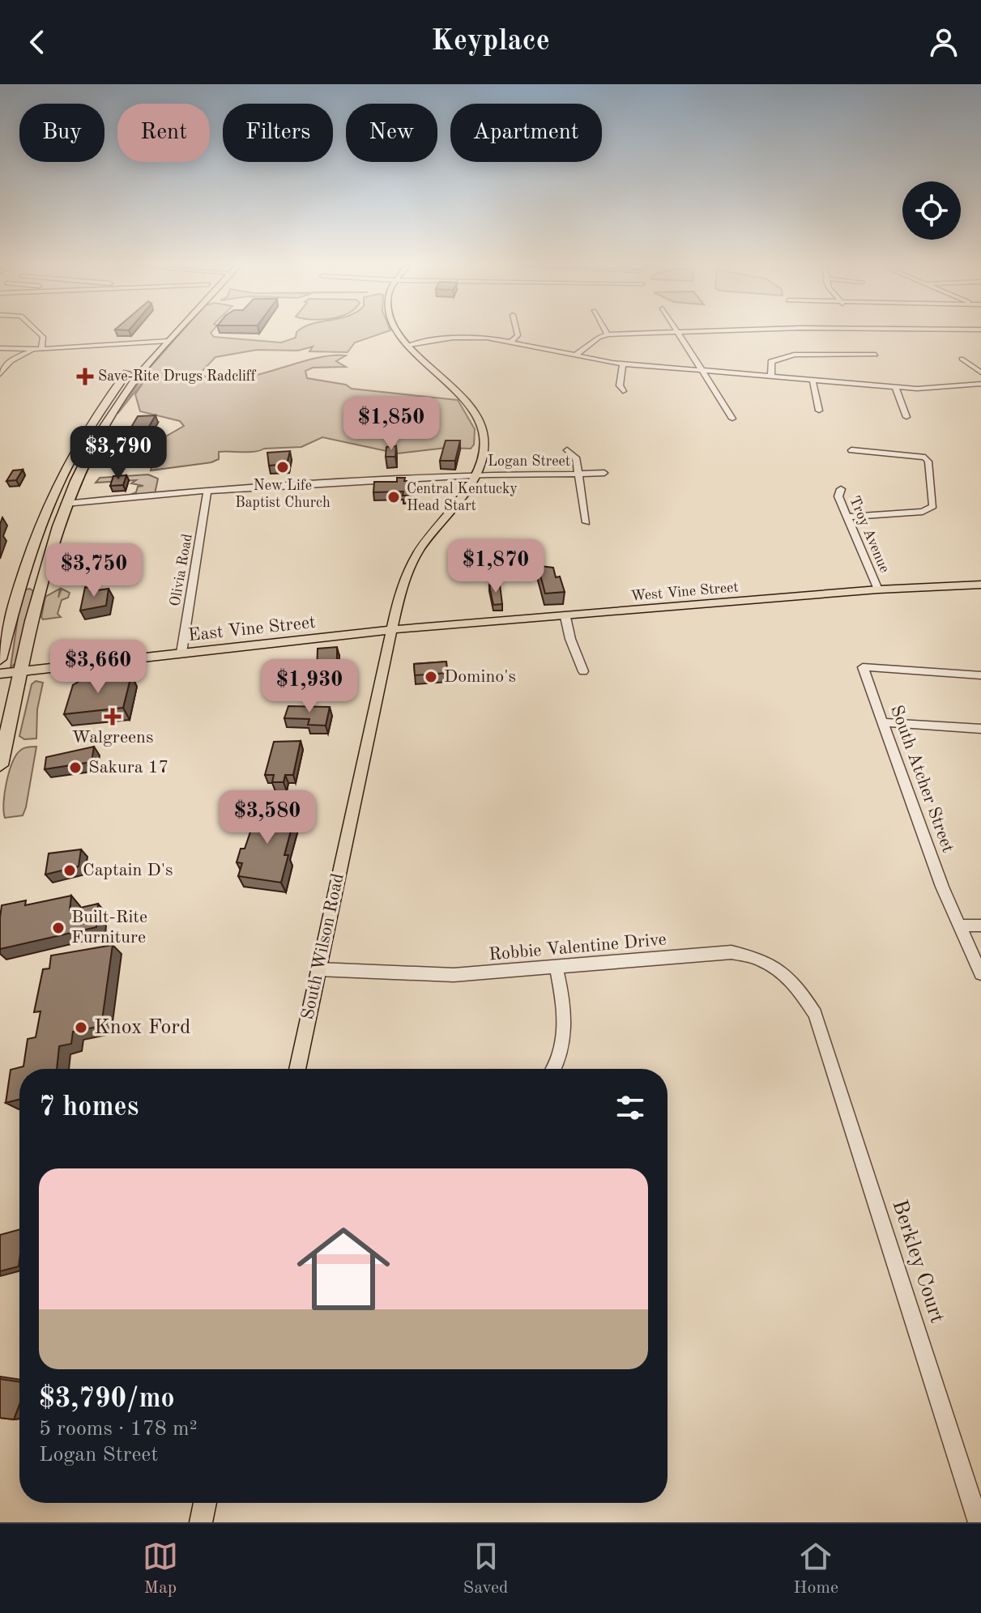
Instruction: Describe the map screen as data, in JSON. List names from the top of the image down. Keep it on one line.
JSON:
{"streets":{"main road":["West Vine Street","East Vine Street","South Wilson Road"],"street":["Logan Street","Troy Avenue","Olivia Road","South Atcher Street","Robbie Valentine Drive","Berkley Court"]},"crossings":[["Logan Street","Olivia Road"],["Logan Street","South Wilson Road"],["Troy Avenue","West Vine Street"],["Olivia Road","East Vine Street"],["West Vine Street","East Vine Street"],["West Vine Street","South Wilson Road"],["East Vine Street","South Wilson Road"],["South Wilson Road","Robbie Valentine Drive"],["Robbie Valentine Drive","Berkley Court"]],"places":{"health":["Save-Rite Drugs Radcliff","Walgreens"],"other":["New Life Baptist Church","Central Kentucky Head Start","Domino's","Sakura 17","Captain D's","Built-Rite Furniture","Knox Ford"]},"page":{"header":"Keyplace","chip":["Buy","Rent","Filters","New","Apartment"],"price":["$1,850","$3,790","$1,870","$3,750","$3,660","$1,930","$3,580"],"heading":"7 homes","list":[{"name":"$3,790/mo","note":"5 rooms · 178 m² · Logan Street"}],"tabs":["Map","Saved","Home"]}}
